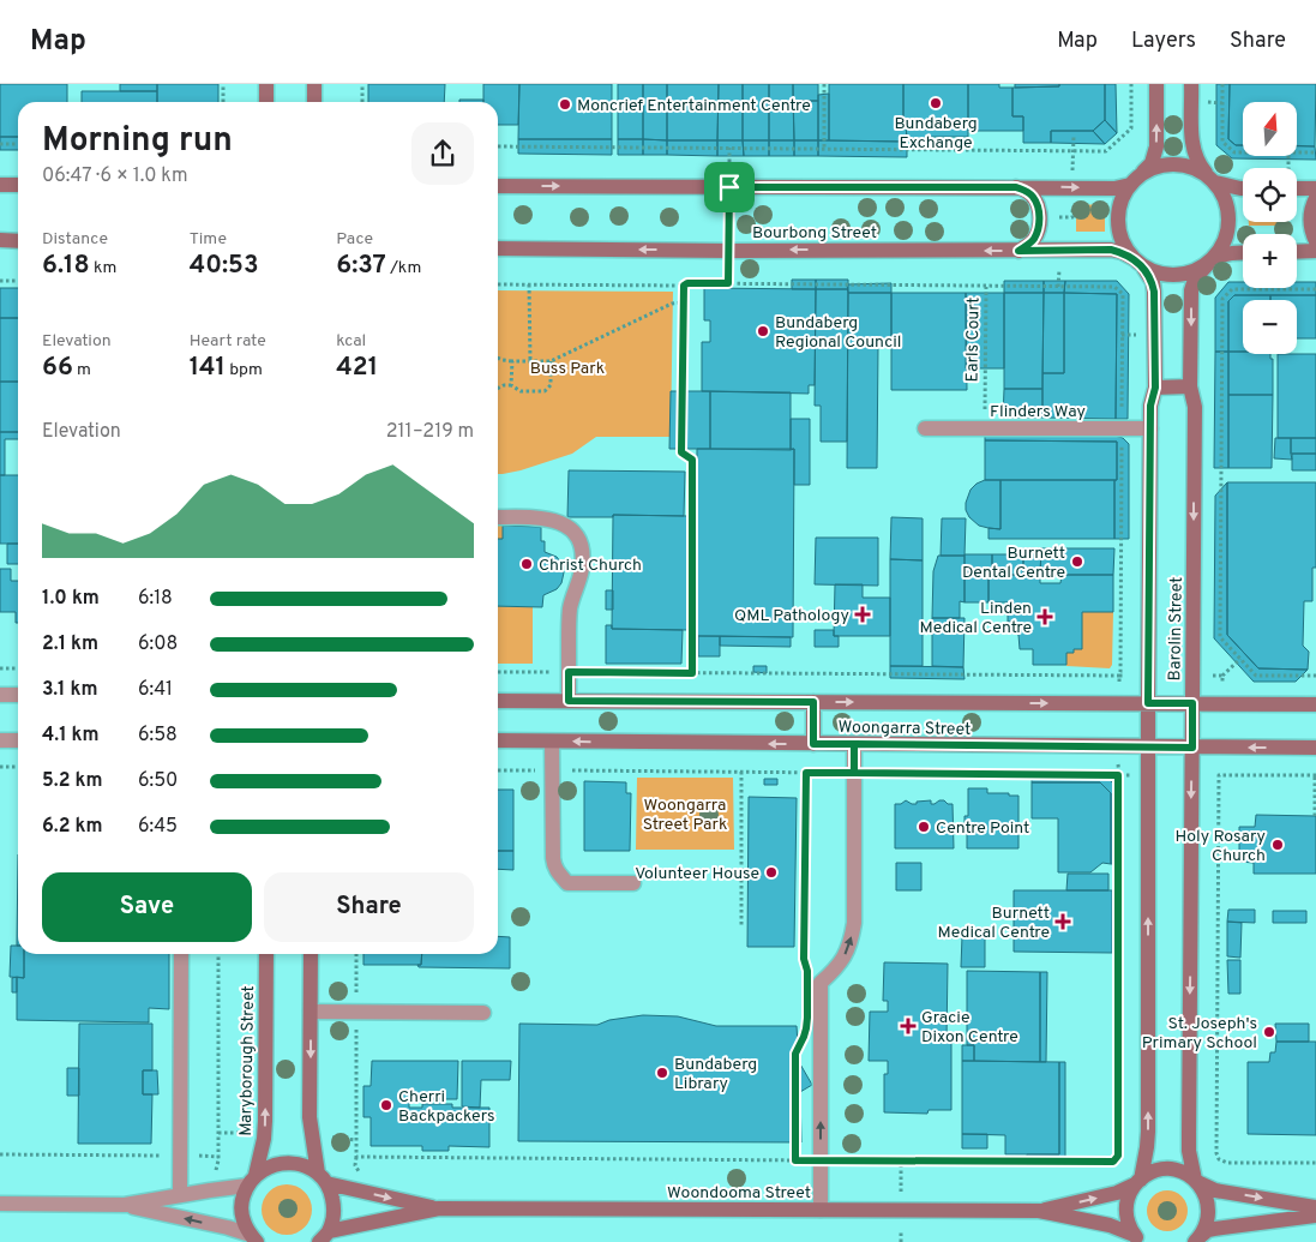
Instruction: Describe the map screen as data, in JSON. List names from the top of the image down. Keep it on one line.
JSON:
{"streets":{"main road":["Bourbong Street","Barolin Street","Woongarra Street","Maryborough Street","Woondooma Street"],"street":["Flinders Way"],"path":["Earls Court"]},"crossings":[["Bourbong Street","Barolin Street"],["Earls Court","Flinders Way"],["Flinders Way","Barolin Street"],["Barolin Street","Woongarra Street"],["Barolin Street","Woondooma Street"],["Maryborough Street","Woondooma Street"]],"parks":["Buss Park","Woongarra Street Park"],"places":{"other":["Bundaberg Exchange","Moncrief Entertainment Centre","Bundaberg Regional Council","Burnett Dental Centre","Christ Church","Centre Point","Holy Rosary Church","Volunteer House","St. Joseph's Primary School","Bundaberg Library","Cherri Backpackers"],"health":["QML Pathology","Linden Medical Centre","Burnett Medical Centre","Gracie Dixon Centre"]},"north":"top","page":{"header":"Map","nav":["Map","Layers","Share"],"map_buttons":["+","−"],"heading":["Morning run","06:47 · 6 × 1.0 km"],"stats":[["Distance","6.18 km"],["Time","40:53"],["Pace","6:37 /km"],["Elevation","66 m"],["Heart rate","141 bpm"],["kcal","421"]],"chart":["Elevation","211–219 m"],"list":[{"name":"1.0 km","note":"6:18"},{"name":"2.1 km","note":"6:08"},{"name":"3.1 km","note":"6:41"},{"name":"4.1 km","note":"6:58"},{"name":"5.2 km","note":"6:50"},{"name":"6.2 km","note":"6:45"}],"buttons":["Save","Share"]}}
